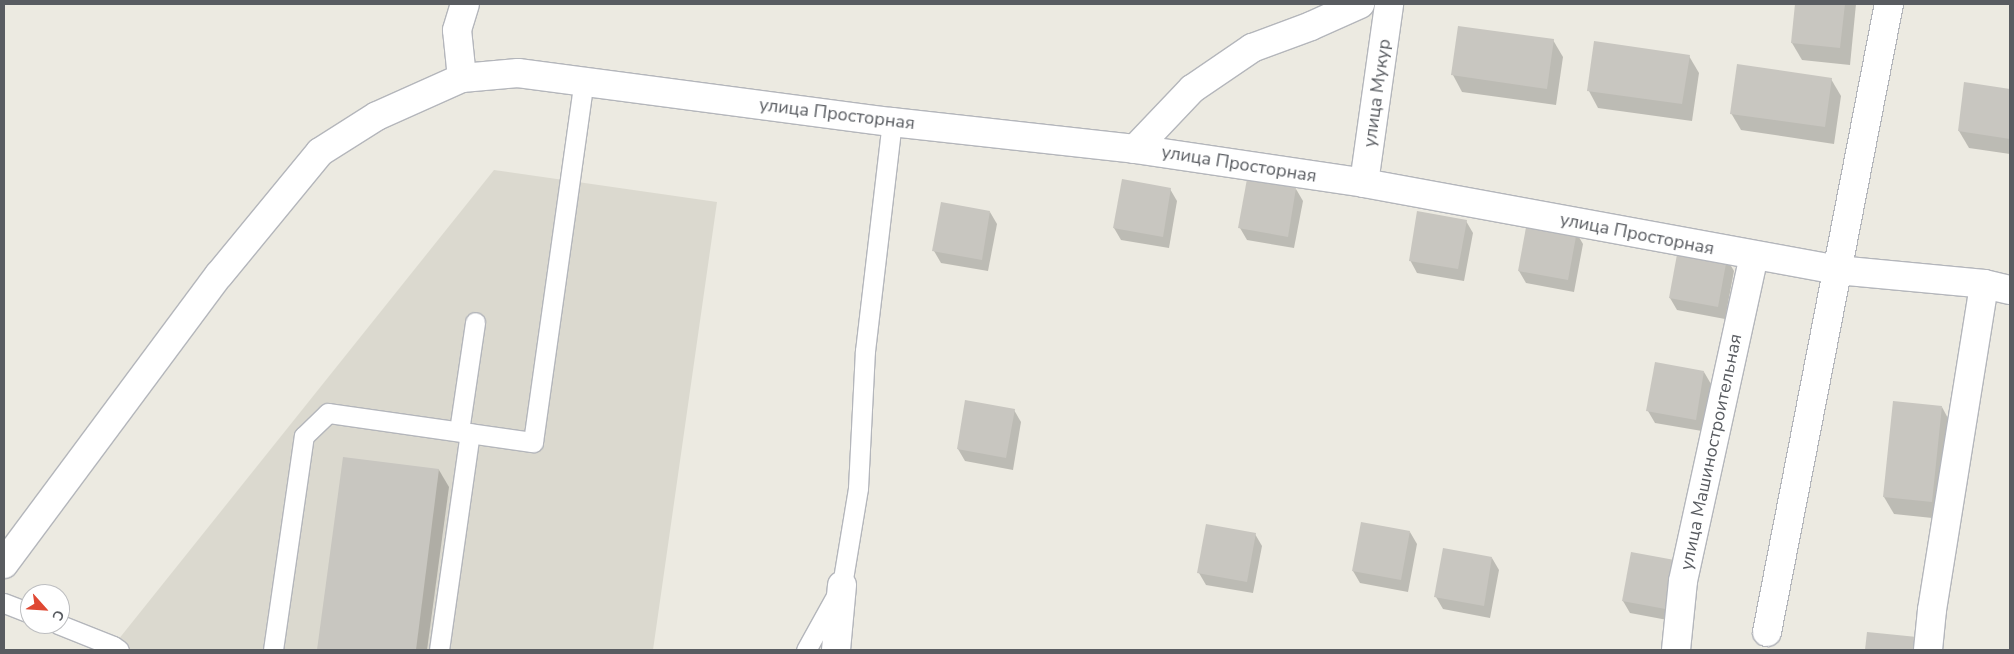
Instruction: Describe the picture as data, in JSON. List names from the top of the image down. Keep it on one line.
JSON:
{"streets":{"street":["улица Мукур","улица Просторная","улица Машиностроительная"]},"crossings":[["улица Мукур","улица Просторная"],["улица Просторная","улица Машиностроительная"]],"north":"bottom right"}
